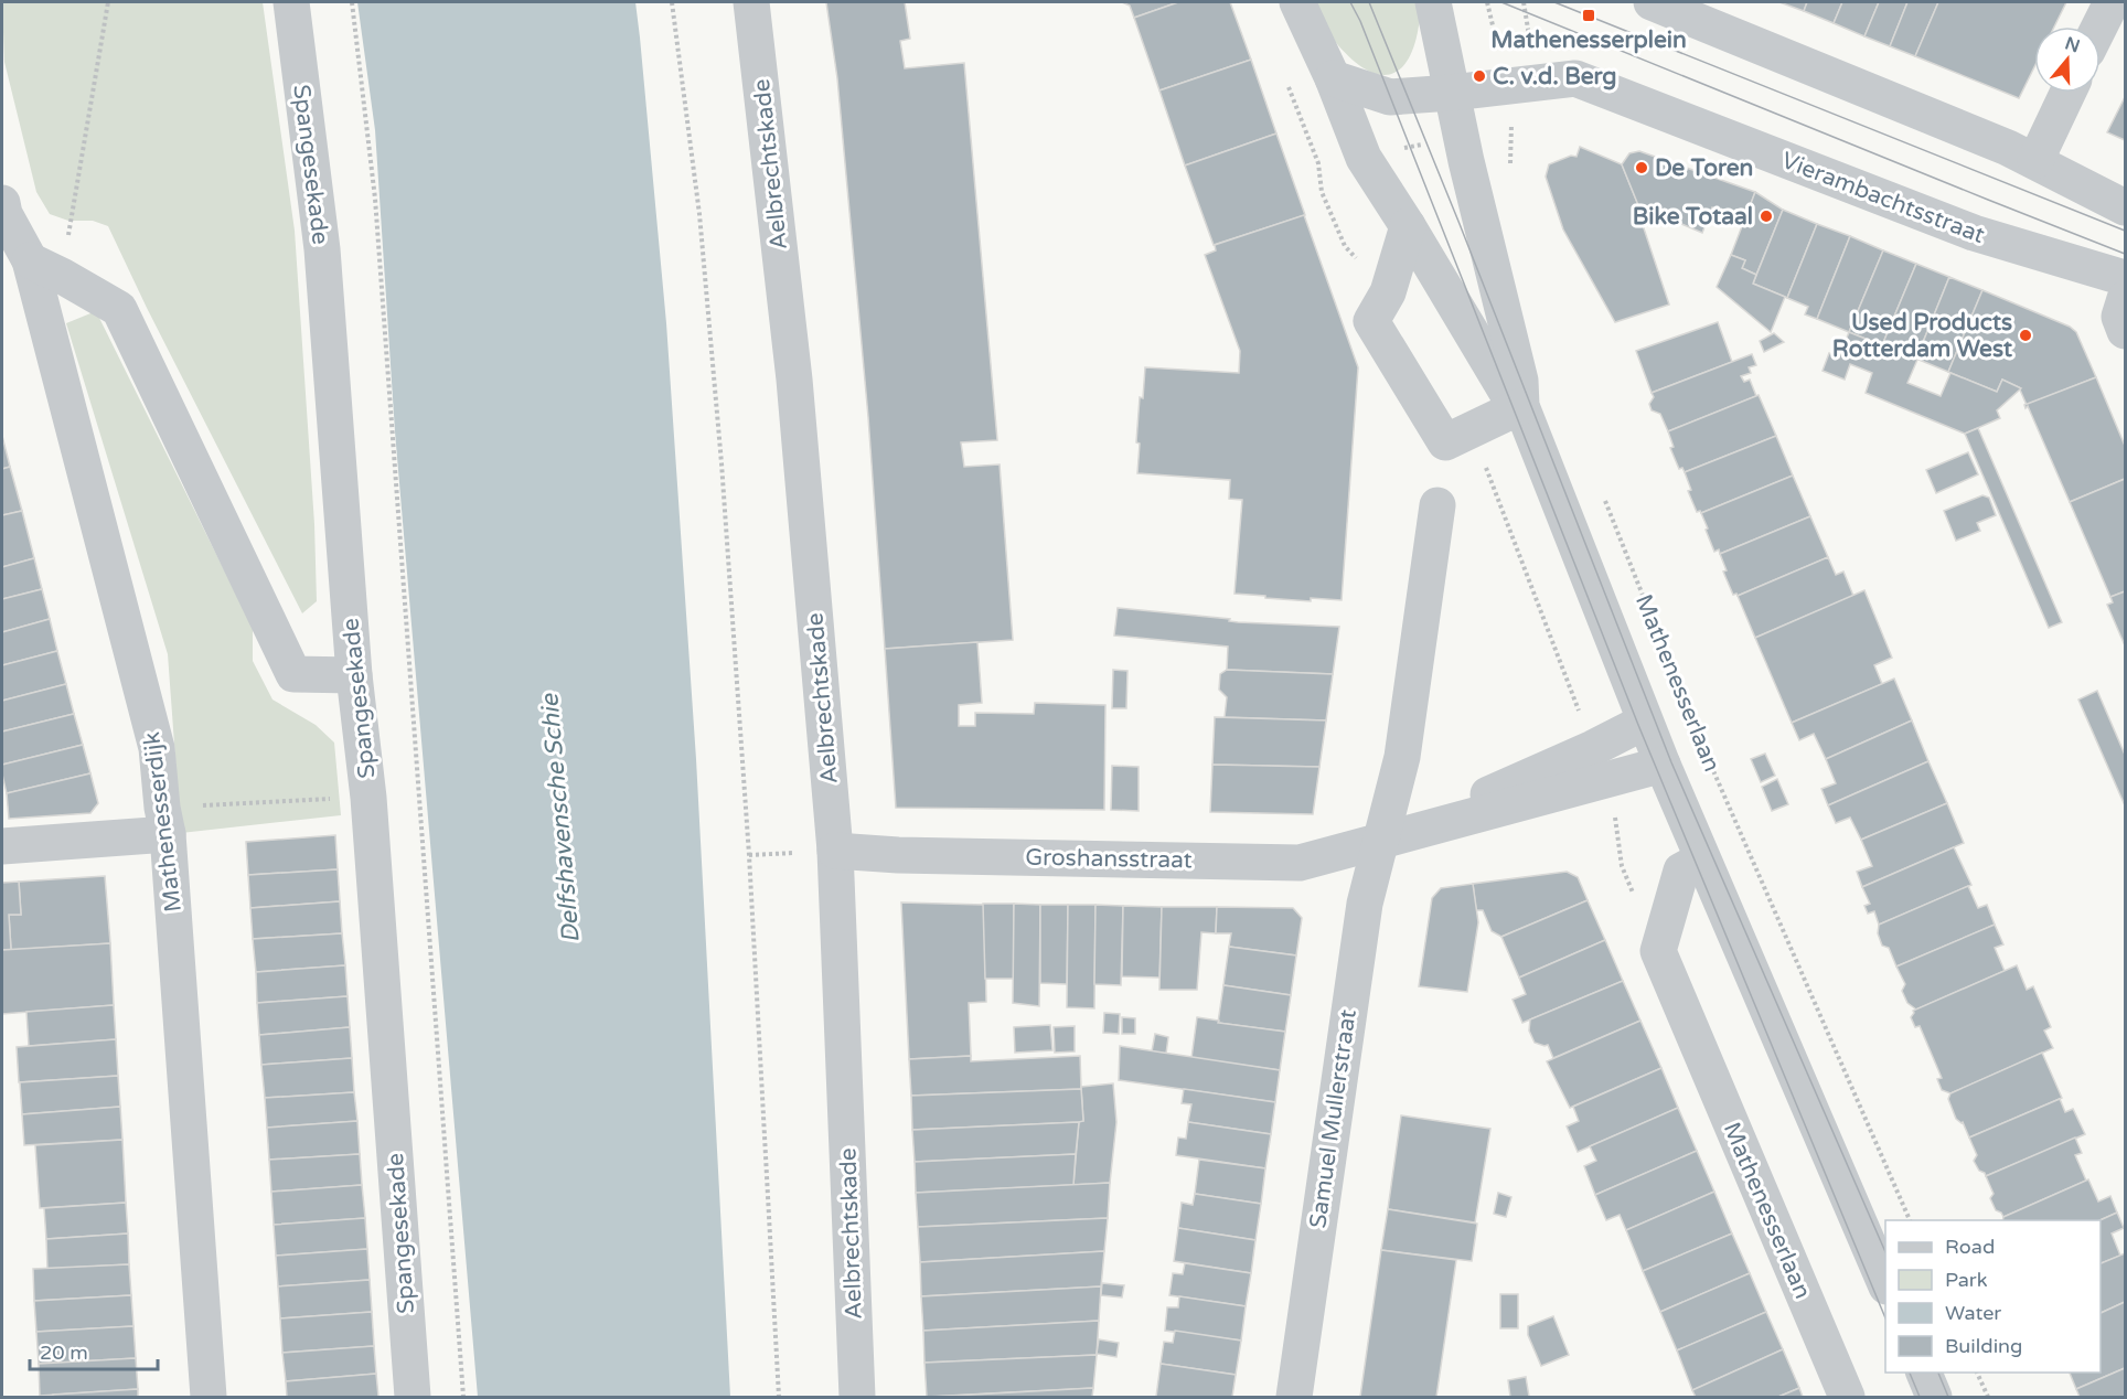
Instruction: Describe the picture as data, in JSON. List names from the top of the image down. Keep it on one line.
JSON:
{"streets":{"street":["Spangesekade","Aelbrechtskade","Vierambachtsstraat","Mathenesserlaan","Mathenesserdijk","Groshansstraat","Samuel Mullerstraat"]},"crossings":[["Aelbrechtskade","Groshansstraat"],["Vierambachtsstraat","Mathenesserlaan"],["Mathenesserlaan","Groshansstraat"],["Groshansstraat","Samuel Mullerstraat"]],"water":["Delfshavensche Schie"],"places":{"transit":["Mathenesserplein"],"other":["C. v.d. Berg","De Toren","Bike Totaal","Used Products Rotterdam West"]},"legend":["Road","Park","Water","Building"],"scale_bar":"20 m","north":"top"}
